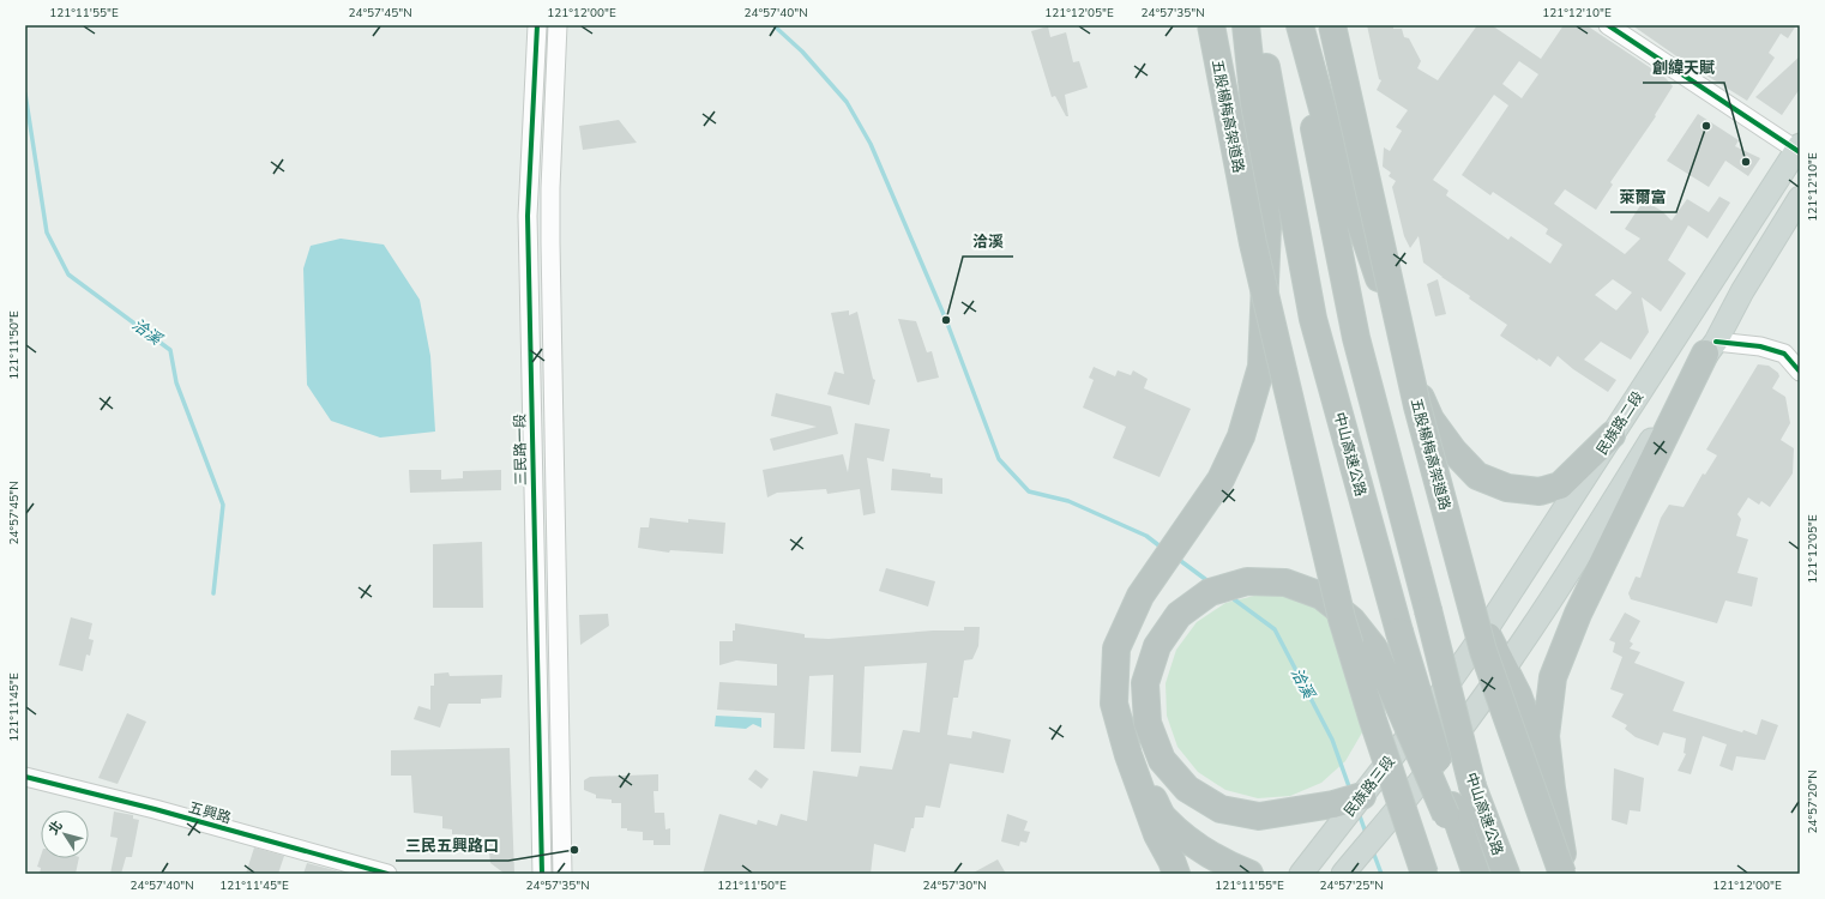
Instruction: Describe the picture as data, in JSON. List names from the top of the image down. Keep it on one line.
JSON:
{"streets":{"highway":["五股楊梅高架道路","中山高速公路"],"main road":["民族路二段","民族路三段"],"street":["三民路一段","五興路"]},"crossings":[["民族路二段","民族路三段"]],"water":["洽溪"],"places":["萊爾富","創緯天賦","洽溪","三民五興路口"],"north":"top left","coordinates":["121°11'55\"E","24°57'45\"N","121°12'00\"E","24°57'40\"N","121°12'05\"E","24°57'35\"N","121°12'10\"E","121°11'50\"E","121°11'45\"E","24°57'20\"N","24°57'30\"N","24°57'25\"N"]}
